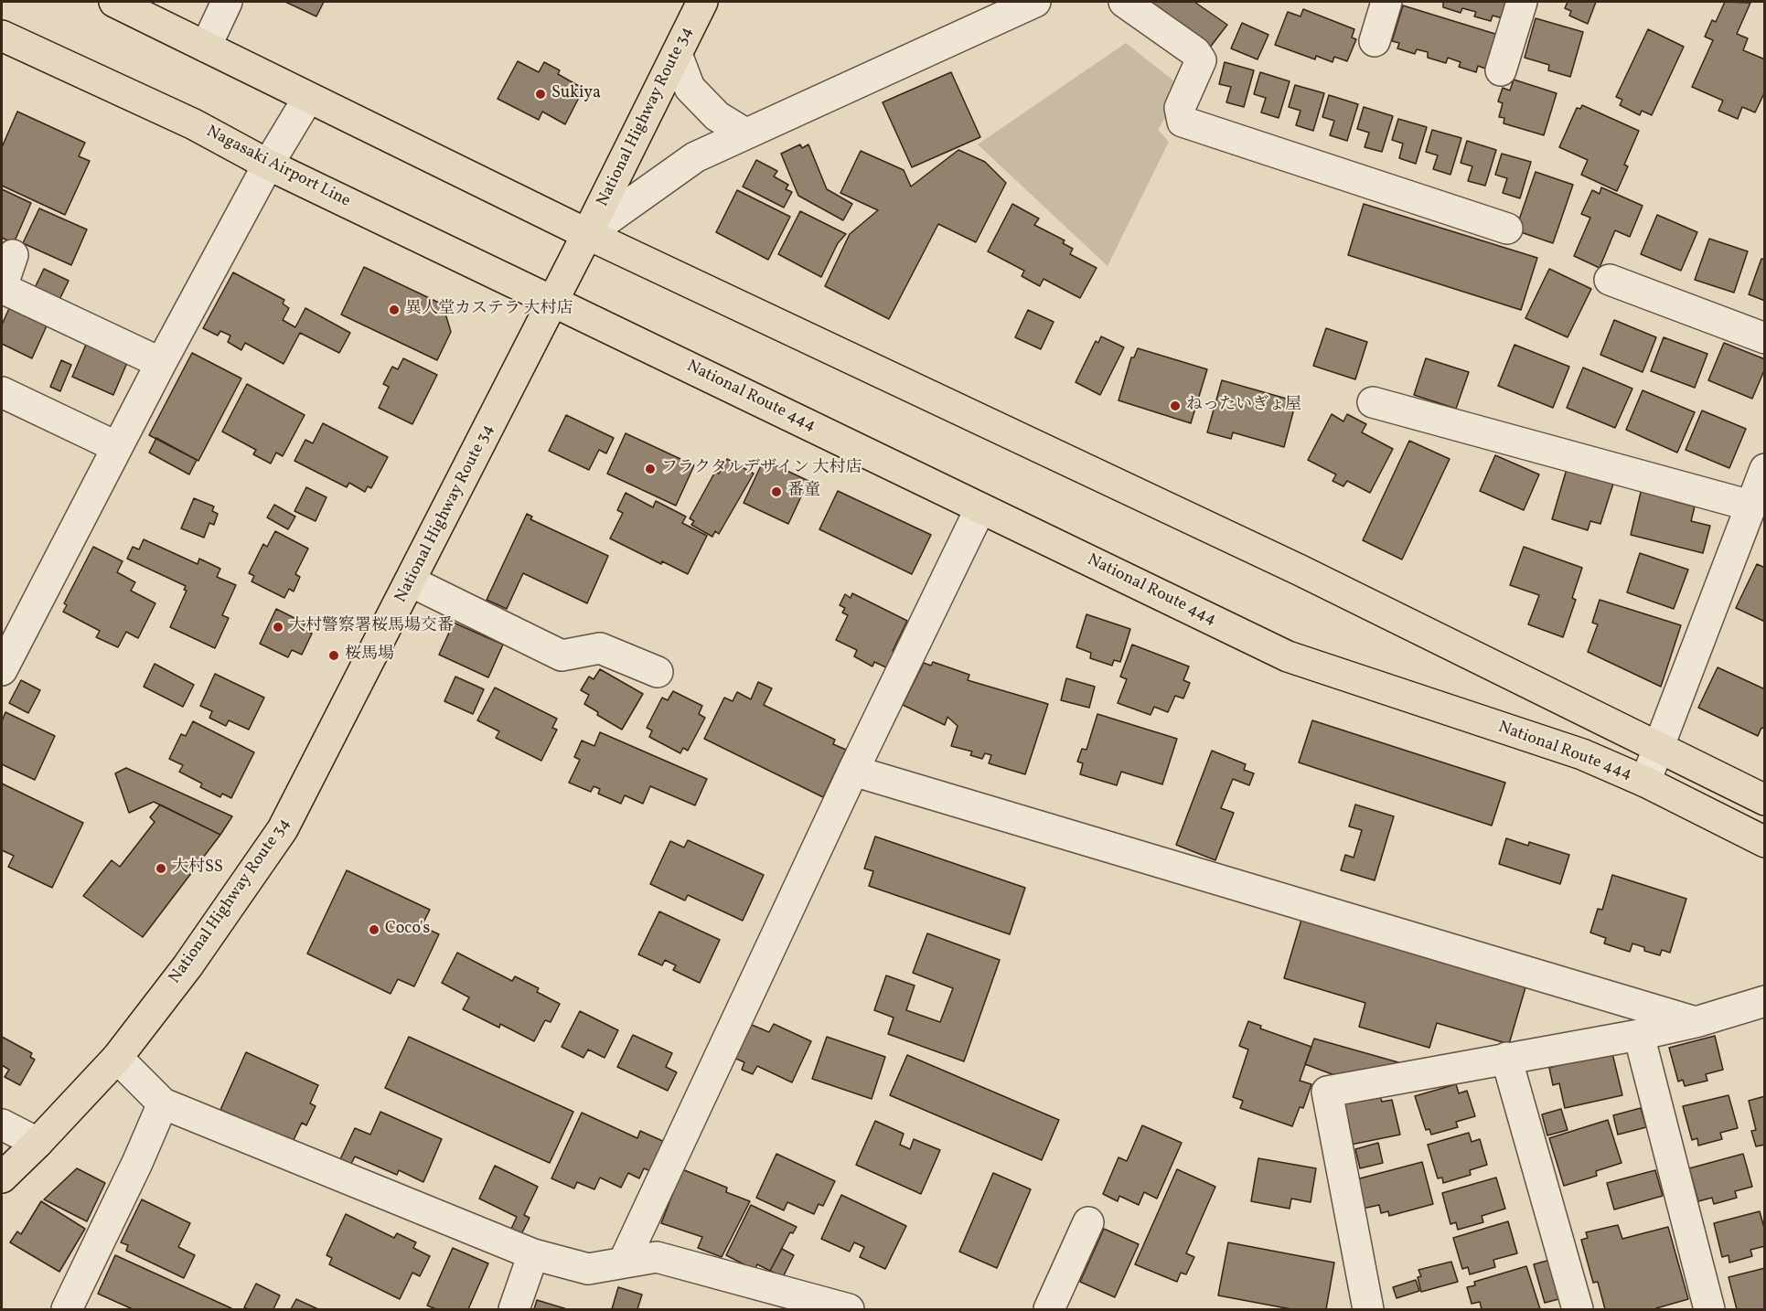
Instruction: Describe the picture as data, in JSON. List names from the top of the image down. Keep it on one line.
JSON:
{"streets":{"main road":["National Highway Route 34","Nagasaki Airport Line","National Route 444"]},"crossings":[["National Highway Route 34","Nagasaki Airport Line"],["National Highway Route 34","National Route 444"],["Nagasaki Airport Line","National Route 444"]],"places":["Sukiya","異人堂カステラ 大村店","ねったいぎょ屋","フラクタルデザイン 大村店","番童","大村警察署桜馬場交番","桜馬場","大村SS","Coco's"]}
